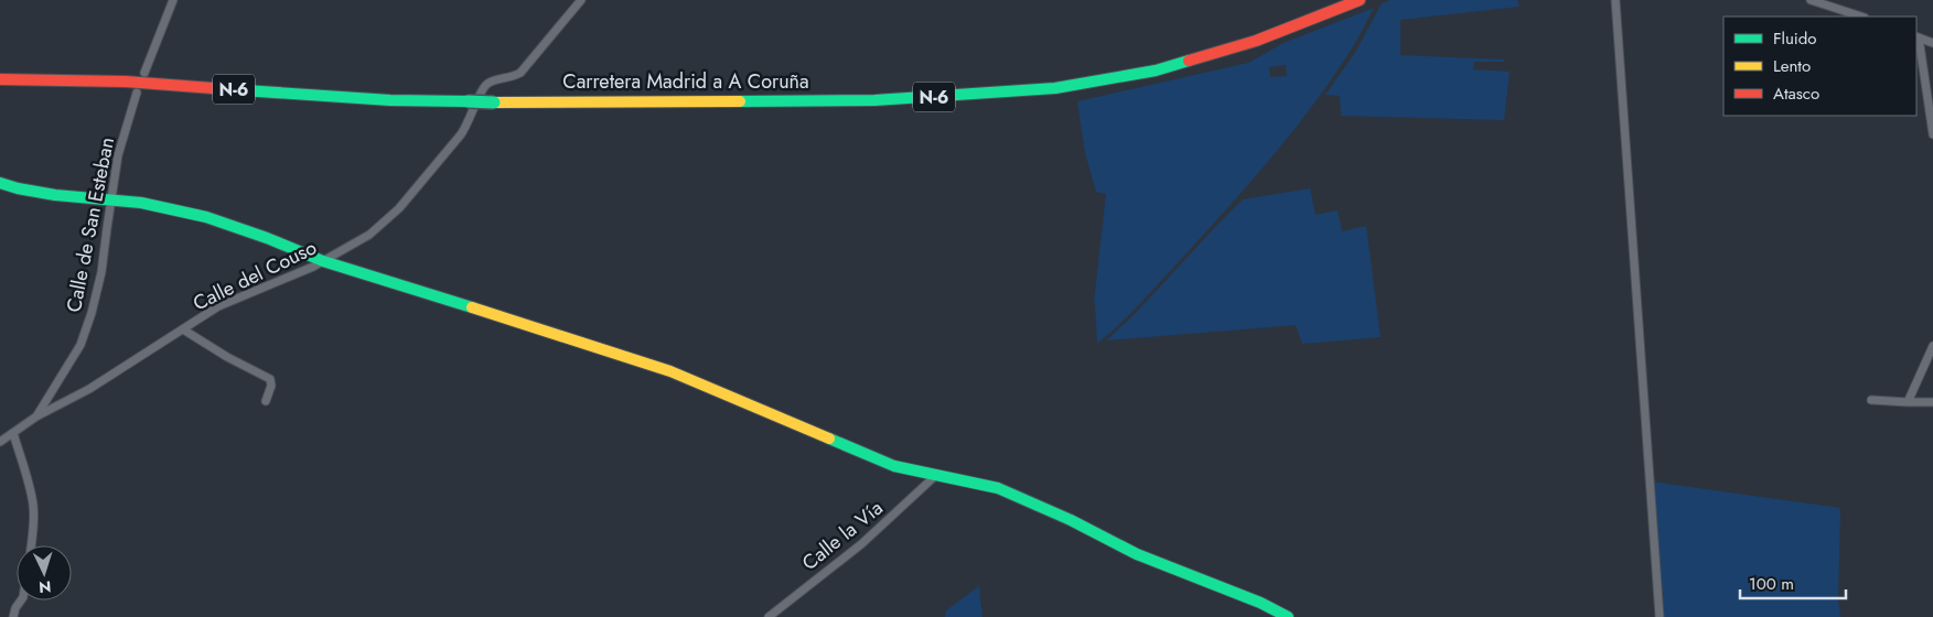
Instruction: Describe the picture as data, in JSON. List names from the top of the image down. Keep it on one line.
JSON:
{"streets":{"main road":["Carretera Madrid a A Coruña","N-6"],"street":["Calle de San Esteban","Calle del Couso","Calle la Vía"]},"crossings":[["Calle de San Esteban","Calle del Couso"]],"legend":["Fluido","Lento","Atasco"],"scale_bar":"100 m","north":"bottom"}
